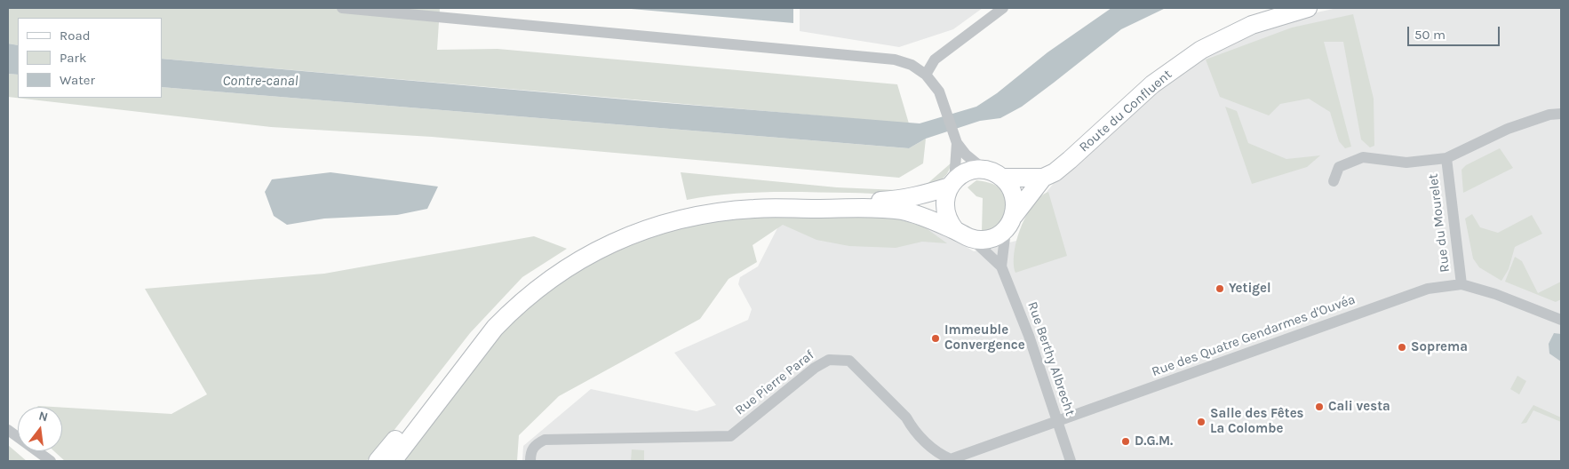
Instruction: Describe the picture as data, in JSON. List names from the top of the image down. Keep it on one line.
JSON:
{"streets":{"main road":["Route du Confluent"],"street":["Rue du Mourelet","Rue des Quatre Gendarmes d'Ouvéa","Rue Berthy Albrecht","Rue Pierre Paraf"]},"crossings":[["Route du Confluent","Rue Berthy Albrecht"],["Rue du Mourelet","Rue des Quatre Gendarmes d'Ouvéa"],["Rue des Quatre Gendarmes d'Ouvéa","Rue Berthy Albrecht"],["Rue des Quatre Gendarmes d'Ouvéa","Rue Pierre Paraf"],["Rue Berthy Albrecht","Rue Pierre Paraf"]],"water":["Contre-canal"],"places":["Yetigel","Immeuble Convergence","Soprema","Cali vesta","Salle des Fêtes La Colombe","D.G.M."],"legend":["Road","Park","Water"],"scale_bar":"50 m","north":"top"}
